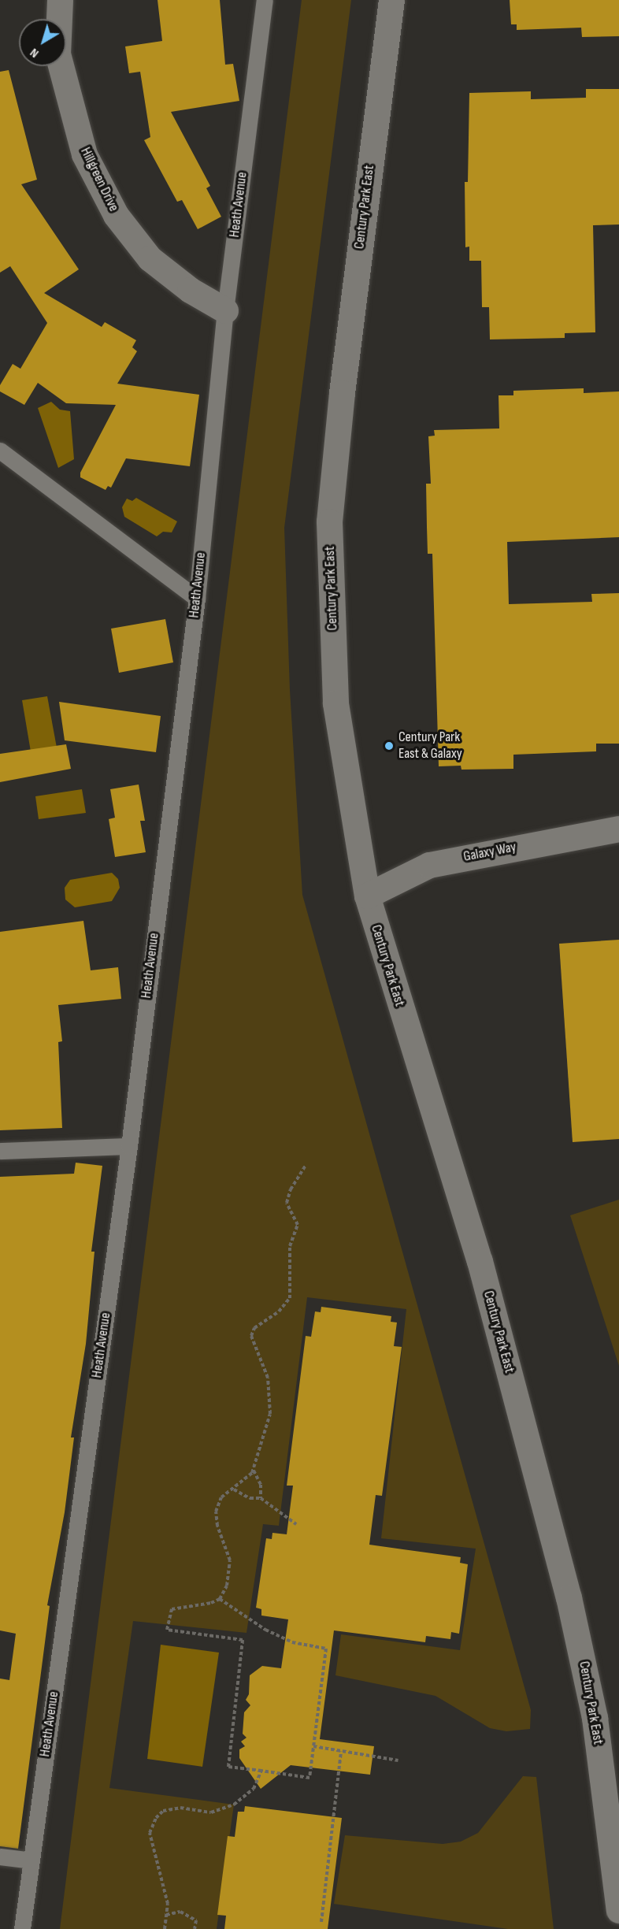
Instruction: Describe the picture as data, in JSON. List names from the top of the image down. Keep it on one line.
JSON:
{"streets":{"main road":["Hillgreen Drive","Century Park East","Galaxy Way"],"lane":["Heath Avenue"]},"crossings":[["Hillgreen Drive","Heath Avenue"],["Century Park East","Galaxy Way"]],"places":["Century Park East & Galaxy"],"north":"bottom left"}
